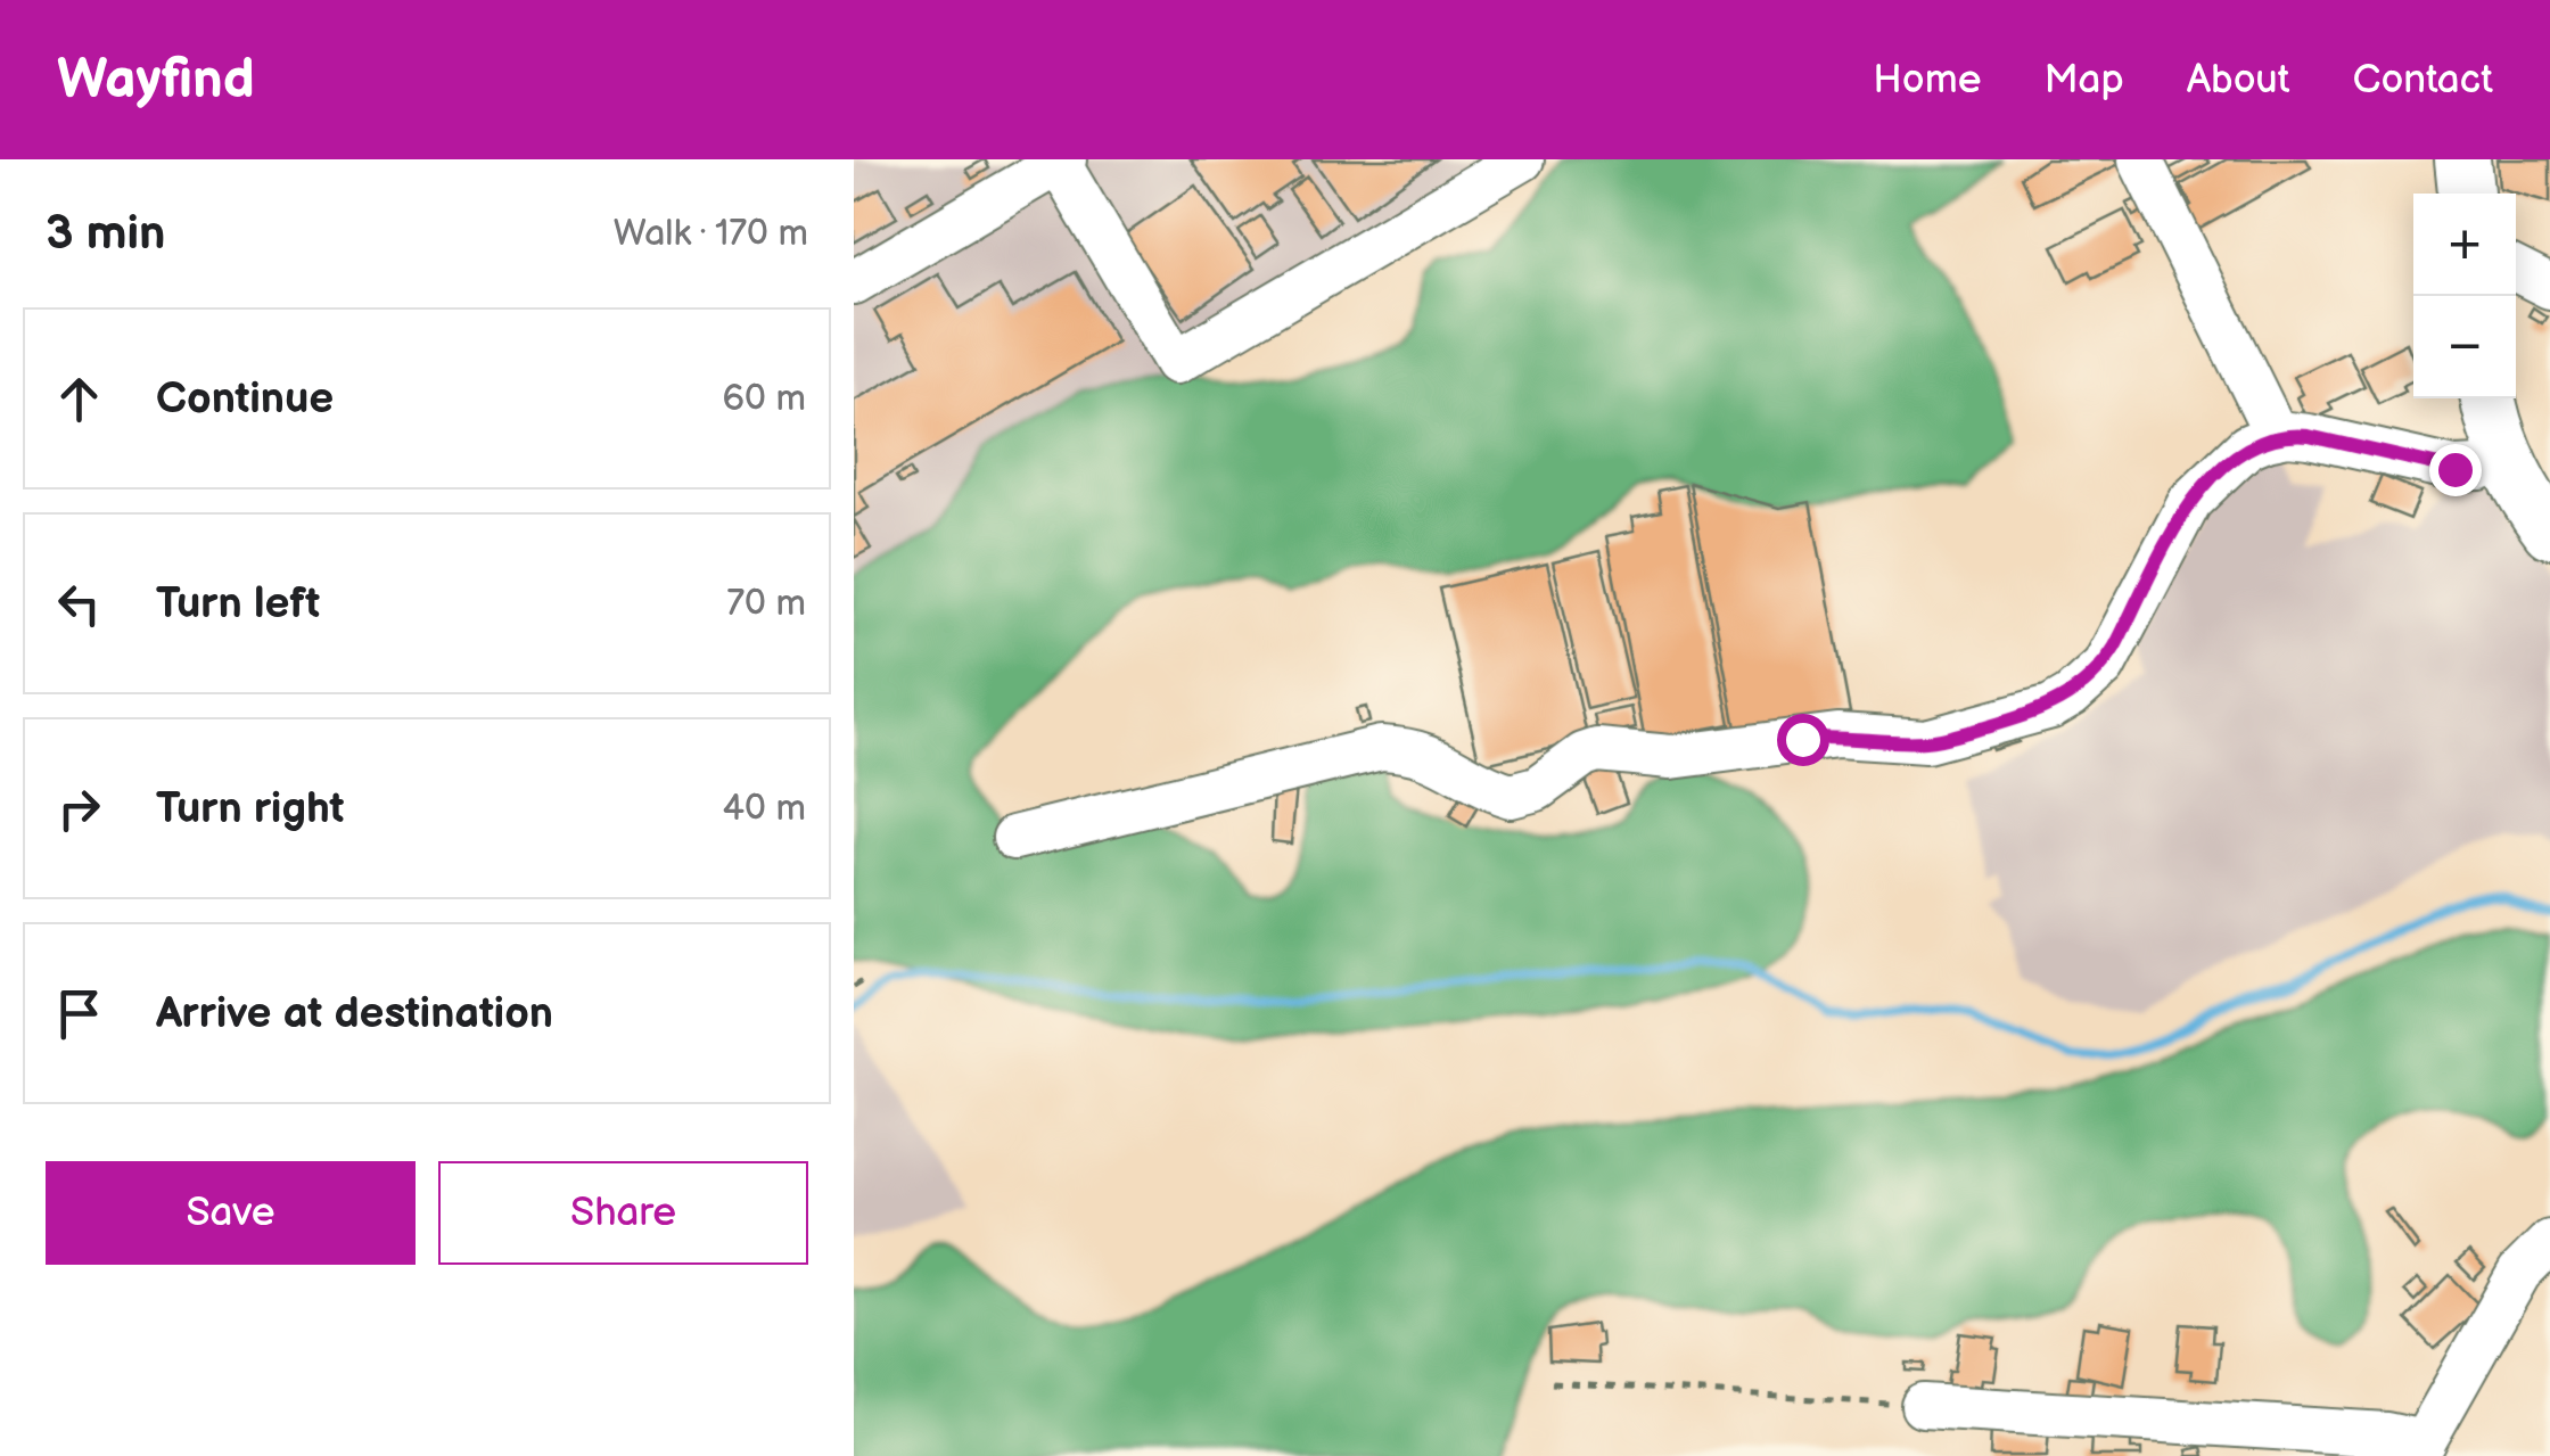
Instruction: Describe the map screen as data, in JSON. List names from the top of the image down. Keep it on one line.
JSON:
{"page":{"header":"Wayfind","nav":["Home","Map","About","Contact"],"heading":["3 min","Walk · 170 m"],"map_buttons":["+","−"],"list":[["Continue","60 m"],["Turn left","70 m"],["Turn right","40 m"],"Arrive at destination"],"buttons":["Save","Share"]}}
